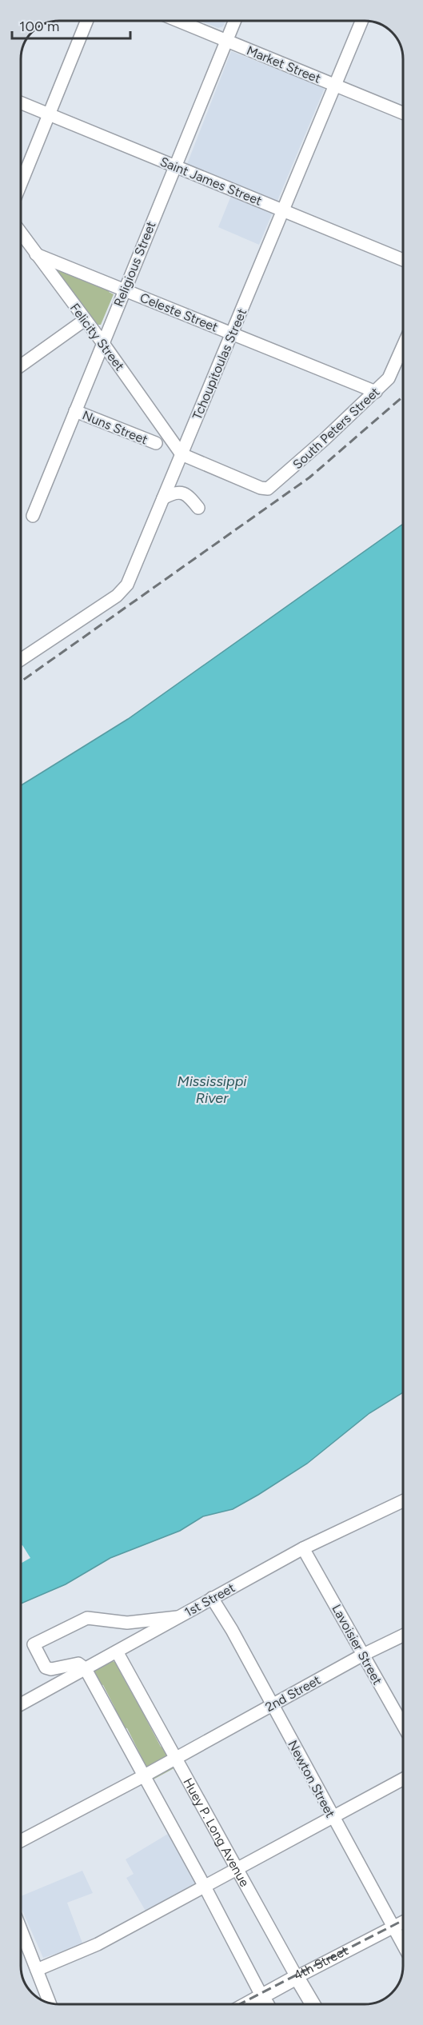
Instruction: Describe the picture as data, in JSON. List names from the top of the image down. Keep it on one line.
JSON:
{"streets":{"main road":["Huey P. Long Avenue","4th Street"],"street":["Market Street","Saint James Street","Religious Street","Celeste Street","Felicity Street","Tchoupitoulas Street","Nuns Street","South Peters Street","1st Street","Lavoisier Street","2nd Street","Newton Street"]},"crossings":[["Market Street","Religious Street"],["Market Street","Tchoupitoulas Street"],["Saint James Street","Religious Street"],["Saint James Street","Tchoupitoulas Street"],["Religious Street","Celeste Street"],["Religious Street","Felicity Street"],["Religious Street","Nuns Street"],["Celeste Street","Felicity Street"],["Celeste Street","Tchoupitoulas Street"],["Celeste Street","South Peters Street"],["Felicity Street","Tchoupitoulas Street"],["Felicity Street","South Peters Street"],["Tchoupitoulas Street","South Peters Street"],["1st Street","Lavoisier Street"],["1st Street","Newton Street"],["1st Street","Huey P. Long Avenue"],["Lavoisier Street","2nd Street"],["2nd Street","Newton Street"],["2nd Street","Huey P. Long Avenue"],["Newton Street","4th Street"],["Huey P. Long Avenue","4th Street"]],"water":["Mississippi River"],"scale_bar":"100 m"}
